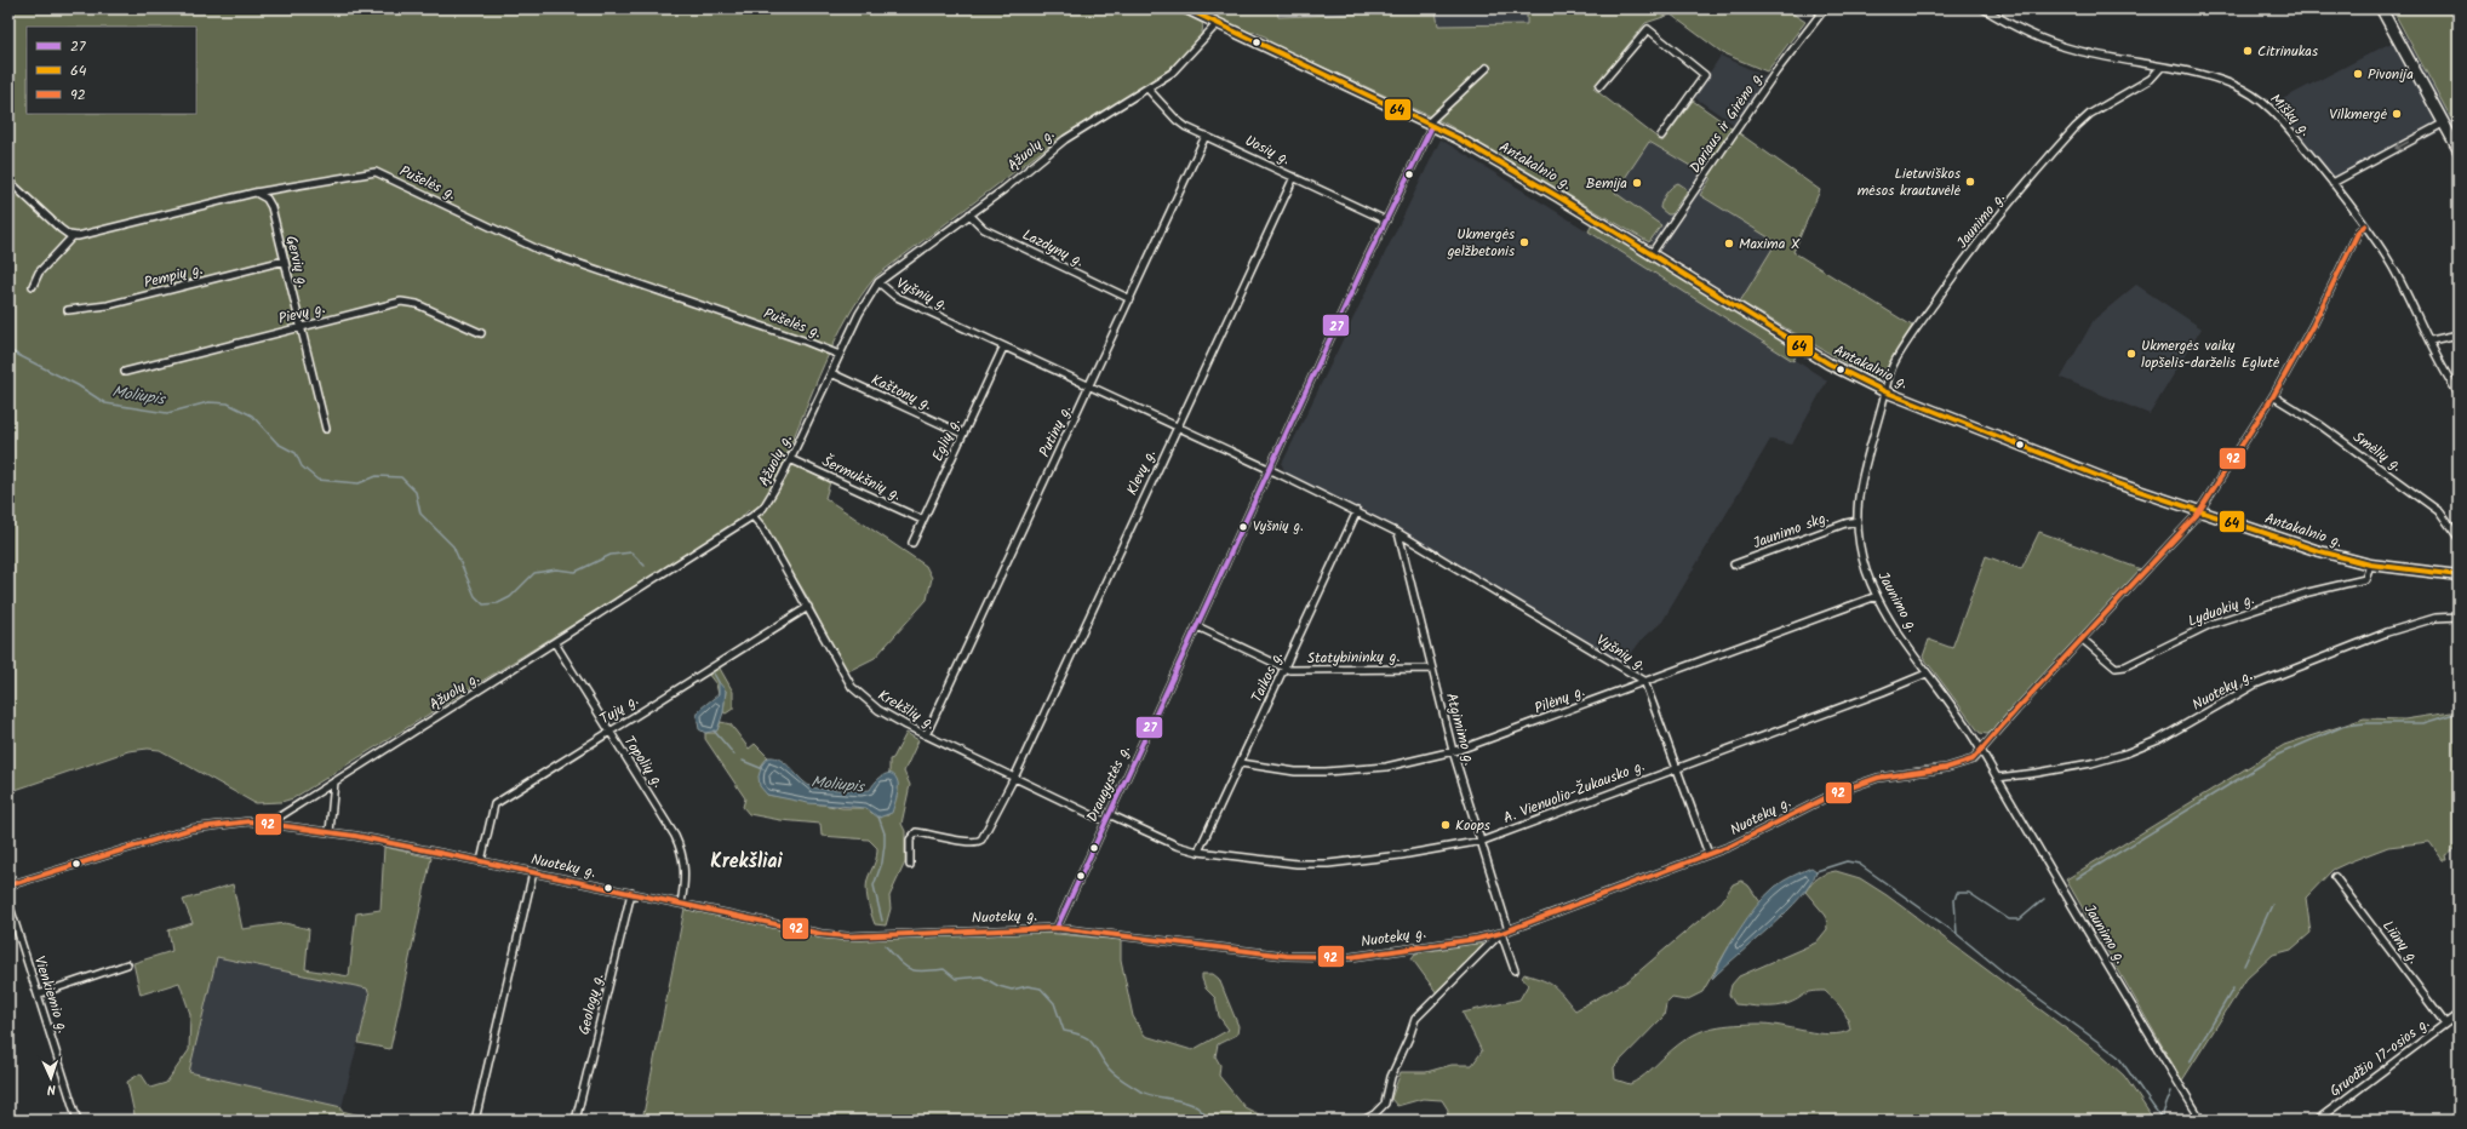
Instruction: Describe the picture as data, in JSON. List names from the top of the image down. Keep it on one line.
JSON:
{"streets":{"main road":["Antakalnio g."],"street":["Miškų g.","Dariaus ir Girėno g.","Ąžuolų g.","Uosių g.","Pušelės g.","Jaunimo g.","Lazdynų g.","Gervių g.","Pempių g.","Vyšnių g.","Pievų g.","Kaštonų g.","Putinų g.","Eglių g.","Smėlių g.","Klevų g.","Šermukšnių g.","Jaunimo skg.","Lyduokių g.","Statybininkų g.","Taikos g.","Nuotekų g.","Pilėnų g.","Tujų g.","Krekšlių g.","Atgimimo g.","Topolių g.","Draugystės g.","A. Vienuolio-Žukausko g.","Liūnų g.","Vienkiemio g.","Geologų g.","Gruodžio 17-osios g."]},"crossings":[["Miškų g.","Jaunimo g."],["Miškų g.","Nuotekų g."],["Dariaus ir Girėno g.","Antakalnio g."],["Ąžuolų g.","Uosių g."],["Ąžuolų g.","Antakalnio g."],["Ąžuolų g.","Pušelės g."],["Ąžuolų g.","Lazdynų g."],["Ąžuolų g.","Vyšnių g."],["Ąžuolų g.","Kaštonų g."],["Ąžuolų g.","Šermukšnių g."],["Ąžuolų g.","Nuotekų g."],["Ąžuolų g.","Krekšlių g."],["Ąžuolų g.","Topolių g."],["Uosių g.","Putinų g."],["Uosių g.","Klevų g."],["Uosių g.","Draugystės g."],["Antakalnio g.","Jaunimo g."],["Antakalnio g.","Lyduokių g."],["Antakalnio g.","Nuotekų g."],["Antakalnio g.","Draugystės g."],["Pušelės g.","Gervių g."],["Jaunimo g.","Jaunimo skg."],["Jaunimo g.","Nuotekų g."],["Jaunimo g.","Pilėnų g."],["Jaunimo g.","A. Vienuolio-Žukausko g."],["Lazdynų g.","Putinų g."],["Gervių g.","Pempių g."],["Gervių g.","Pievų g."],["Vyšnių g.","Putinų g."],["Vyšnių g.","Eglių g."],["Vyšnių g.","Klevų g."],["Vyšnių g.","Taikos g."],["Vyšnių g.","Nuotekų g."],["Vyšnių g.","Pilėnų g."],["Vyšnių g.","Atgimimo g."],["Vyšnių g.","Draugystės g."],["Vyšnių g.","A. Vienuolio-Žukausko g."],["Kaštonų g.","Eglių g."],["Putinų g.","Krekšlių g."],["Eglių g.","Šermukšnių g."],["Smėlių g.","Nuotekų g."],["Klevų g.","Krekšlių g."],["Lyduokių g.","Nuotekų g."],["Statybininkų g.","Taikos g."],["Statybininkų g.","Atgimimo g."],["Statybininkų g.","Draugystės g."],["Taikos g.","Pilėnų g."],["Taikos g.","A. Vienuolio-Žukausko g."],["Nuotekų g.","Tujų g."],["Nuotekų g.","Atgimimo g."],["Nuotekų g.","Topolių g."],["Nuotekų g.","Draugystės g."],["Nuotekų g.","Geologų g."],["Pilėnų g.","Atgimimo g."],["Tujų g.","Krekšlių g."],["Tujų g.","Topolių g."],["Krekšlių g.","Draugystės g."],["Krekšlių g.","A. Vienuolio-Žukausko g."],["Atgimimo g.","A. Vienuolio-Žukausko g."],["Draugystės g.","A. Vienuolio-Žukausko g."],["Liūnų g.","Gruodžio 17-osios g."]],"districts":["Krekšliai"],"water":["Moliupis"],"places":["Citrinukas","Pivonija","Vilkmergė","Lietuviškos mėsos krautuvėlė","Bemija","Ukmergės gelžbetonis","Maxima X","Ukmergės vaikų lopšelis-darželis Eglutė","Vyšnių g.","Koops"],"lines":["transit line 64","transit line 27","transit line 92"],"legend":["27","64","92"],"north":"bottom"}
